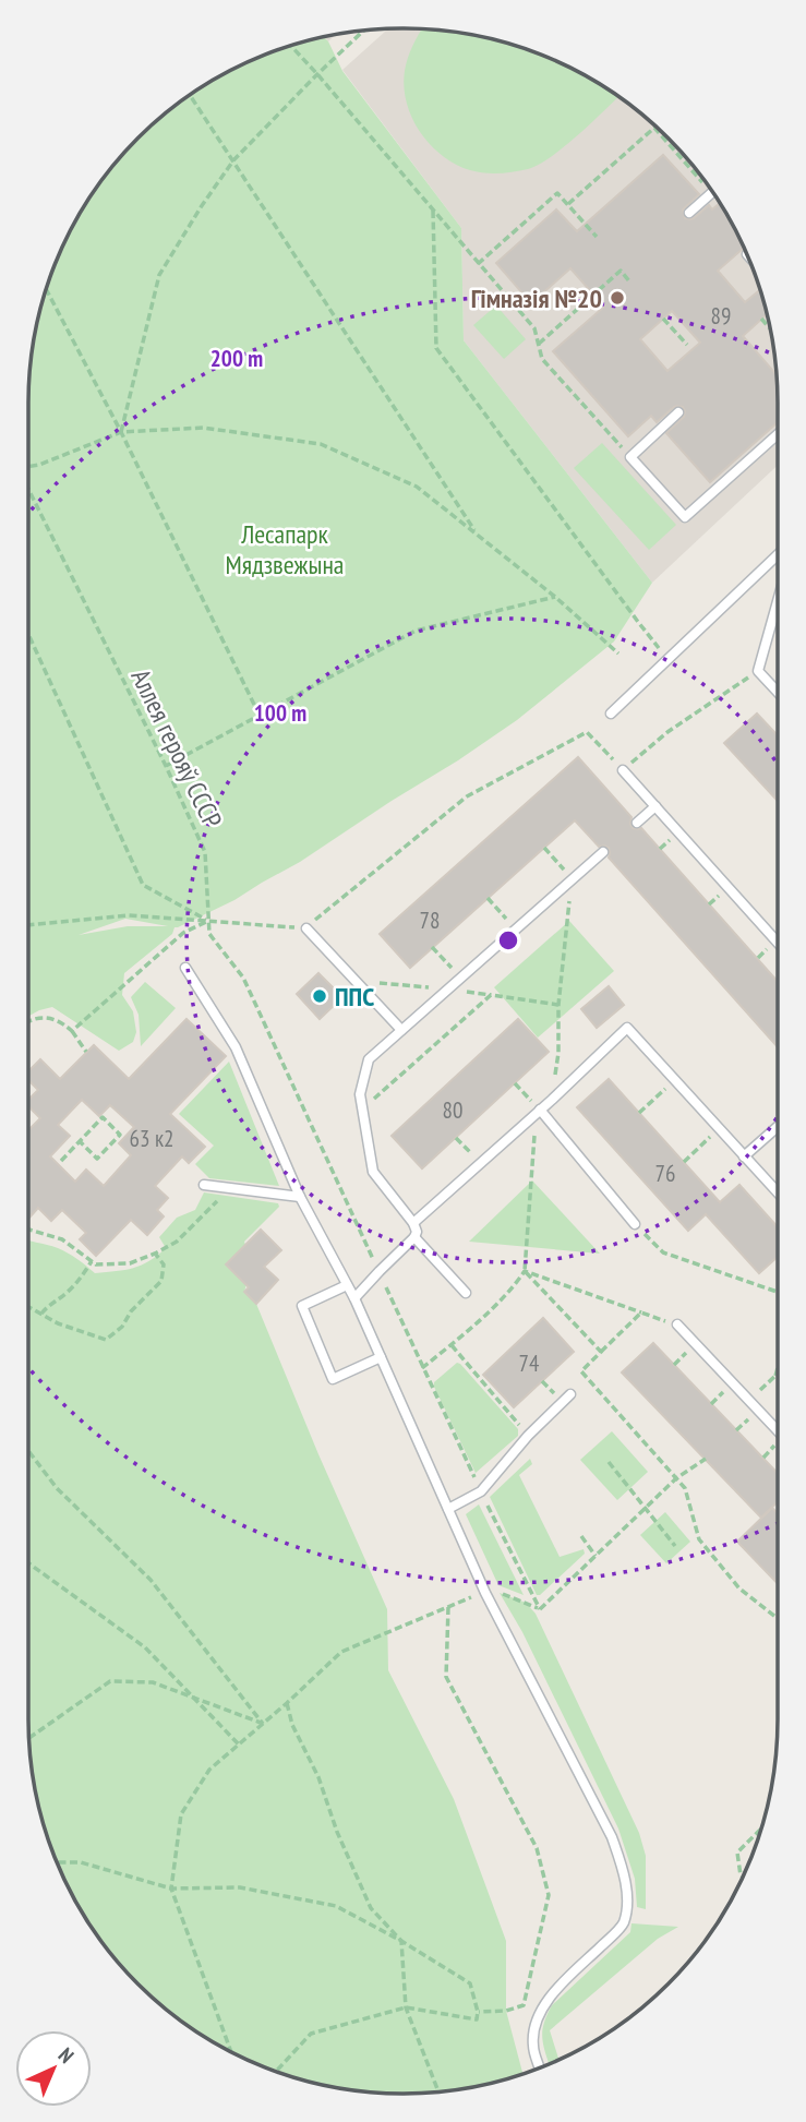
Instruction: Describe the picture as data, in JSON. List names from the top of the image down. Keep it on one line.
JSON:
{"streets":{"path":["Аллея герояў СССР"]},"parks":["Лесапарк Мядзвежына"],"places":["Гімназія №20","ППС"],"house_numbers":["89","78","80","63 к2","76","74"],"north":"top right","rings":["200 m","100 m"]}
